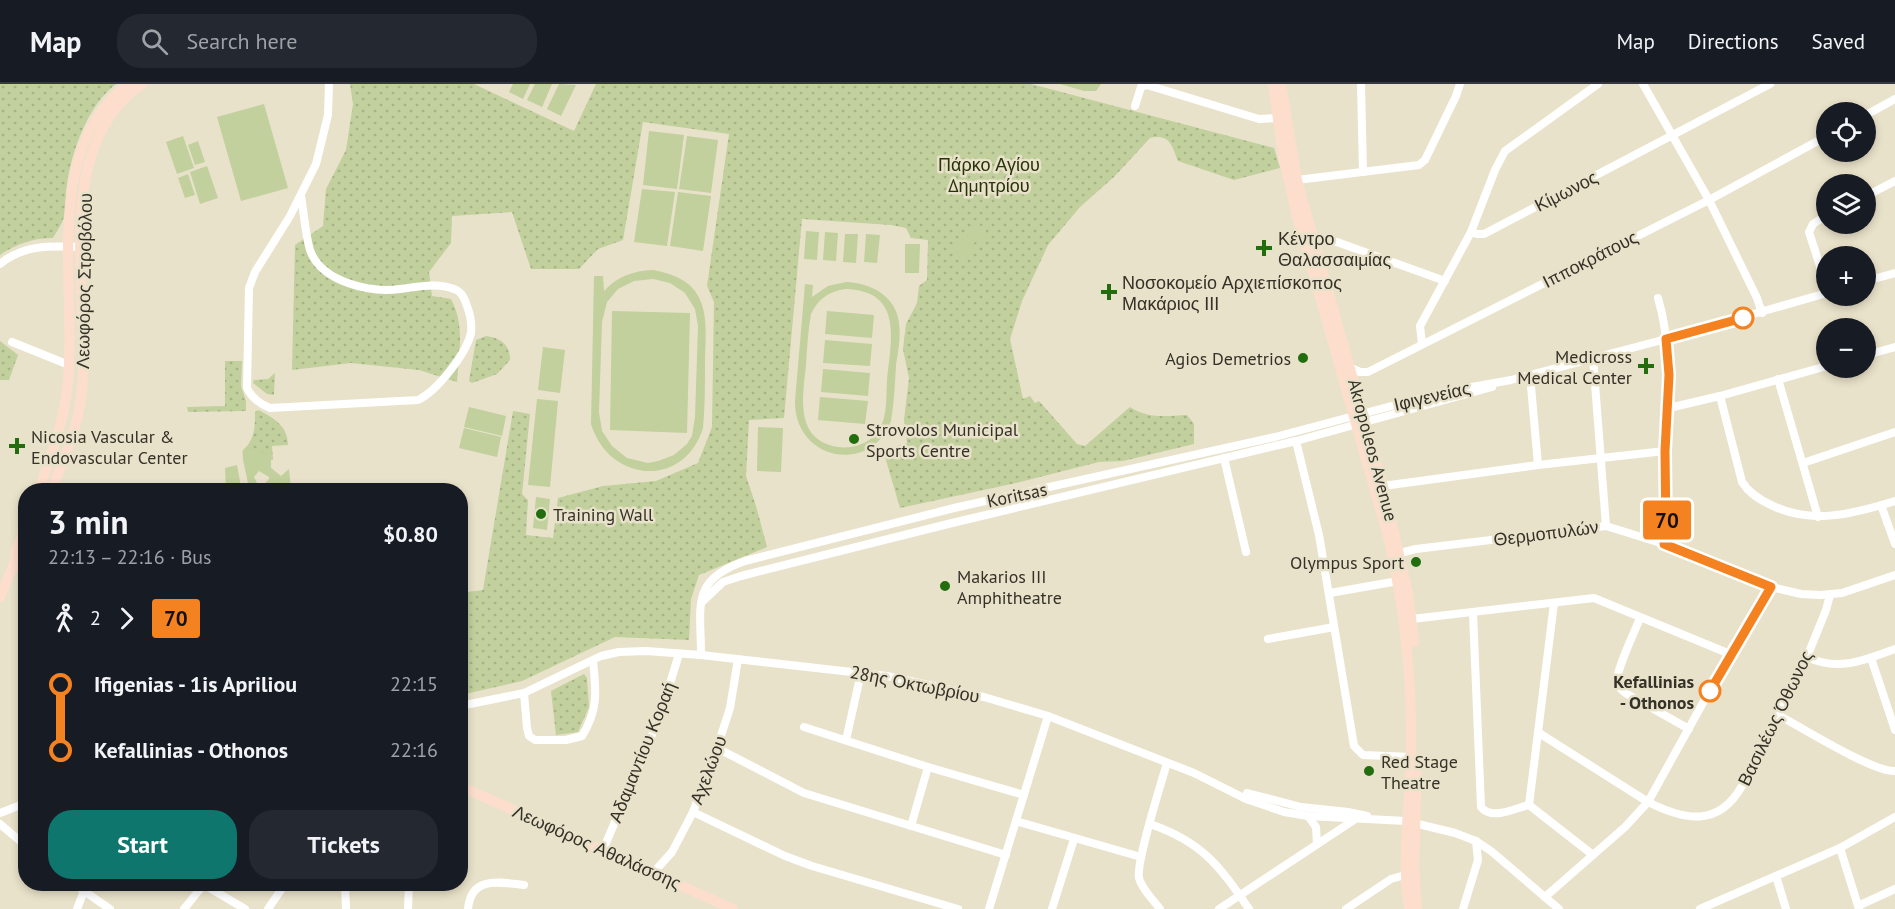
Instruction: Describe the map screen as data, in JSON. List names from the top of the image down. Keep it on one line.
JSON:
{"streets":{"main road":["Λεωφόρος Στροβόλου","Akropoleos Avenue","Λεωφόρος Αθαλάσσης"],"street":["Κίμωνος","Ιπποκράτους","Ιφιγενείας","Koritsas","Θερμοπυλών","28ης Οκτωβρίου","Βασιλέως Όθωνος","Αδαμαντίου Κοραή","Αχελώου"]},"crossings":[["Ιπποκράτους","Akropoleos Avenue"],["Ιφιγενείας","Akropoleos Avenue"],["Ιφιγενείας","Koritsas"],["Akropoleos Avenue","Koritsas"],["Akropoleos Avenue","Θερμοπυλών"],["Akropoleos Avenue","28ης Οκτωβρίου"],["Koritsas","28ης Οκτωβρίου"],["Θερμοπυλών","Βασιλέως Όθωνος"],["28ης Οκτωβρίου","Αδαμαντίου Κοραή"],["28ης Οκτωβρίου","Αχελώου"],["Αδαμαντίου Κοραή","Λεωφόρος Αθαλάσσης"],["Αχελώου","Λεωφόρος Αθαλάσσης"]],"parks":["Πάρκο Αγίου Δημητρίου"],"places":{"health":["Κέντρο Θαλασσαιμίας","Νοσοκομείο Αρχιεπίσκοπος Μακάριος ΙΙΙ","Medicross Medical Center","Nicosia Vascular & Endovascular Center"],"other":["Agios Demetrios","Strovolos Municipal Sports Centre","Training Wall","Olympus Sport","Makarios III Amphitheatre","Kefallinias - Othonos","Red Stage Theatre"]},"lines":["bus line 70"],"page":{"header":"Map","search":"Search here","nav":["Map","Directions","Saved"],"on_map":"70","map_buttons":["+","−"],"heading":["3 min","22:13 – 22:16 · Bus","$0.80"],"legs":["2","70"],"list":[{"name":"Ifigenias - 1is Apriliou","value":"22:15"},{"name":"Kefallinias - Othonos","value":"22:16"}],"buttons":["Start","Tickets"]}}
